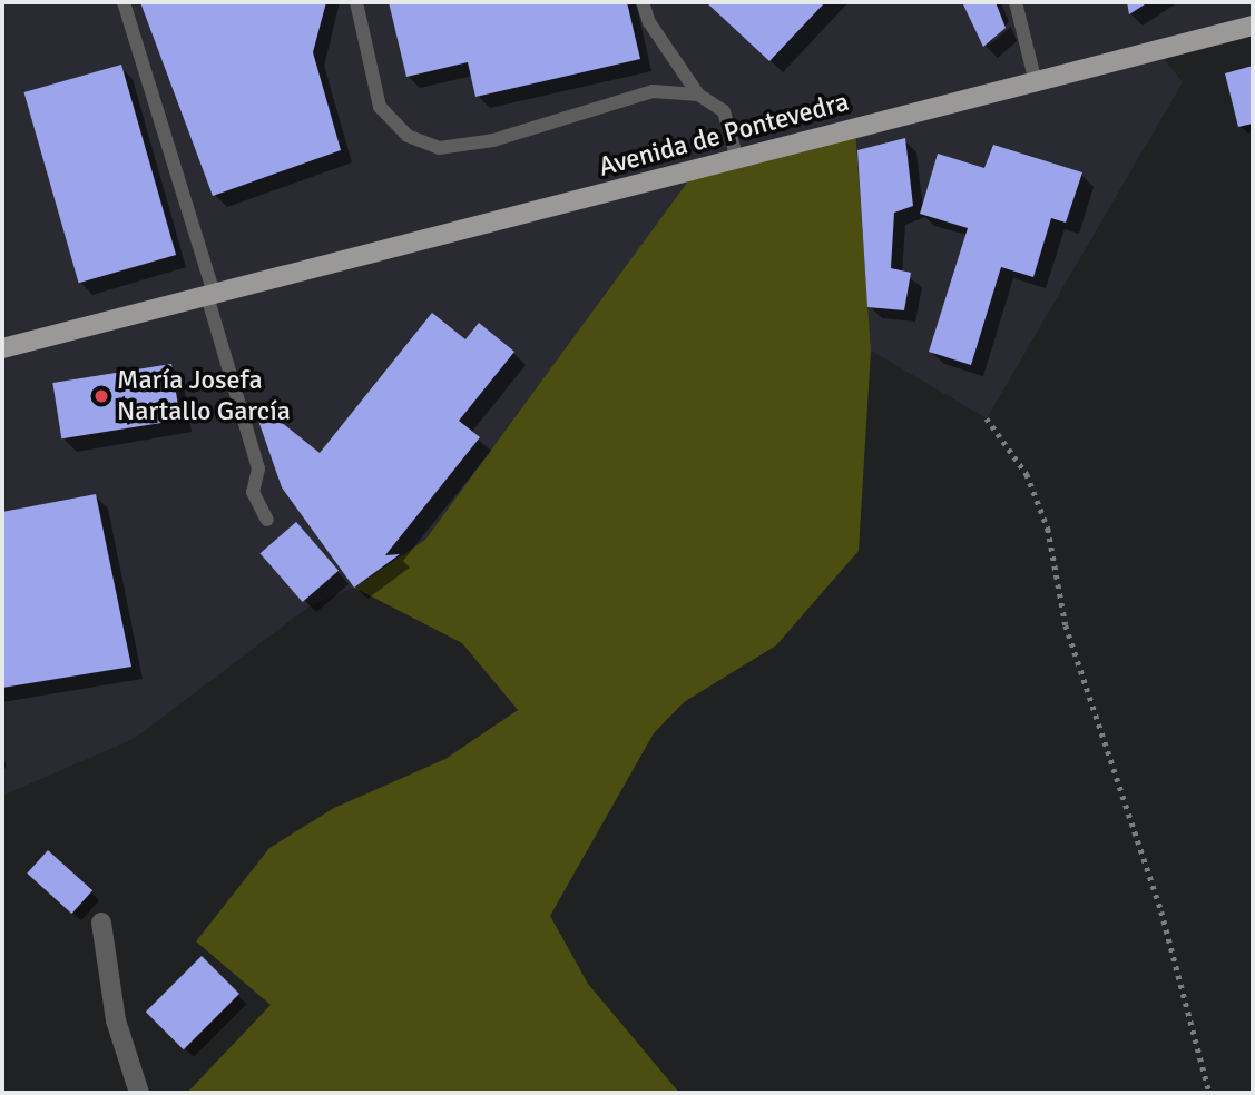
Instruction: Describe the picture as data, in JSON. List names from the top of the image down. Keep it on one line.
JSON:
{"streets":{"main road":["Avenida de Pontevedra"]},"places":["María Josefa Nartallo García"]}
